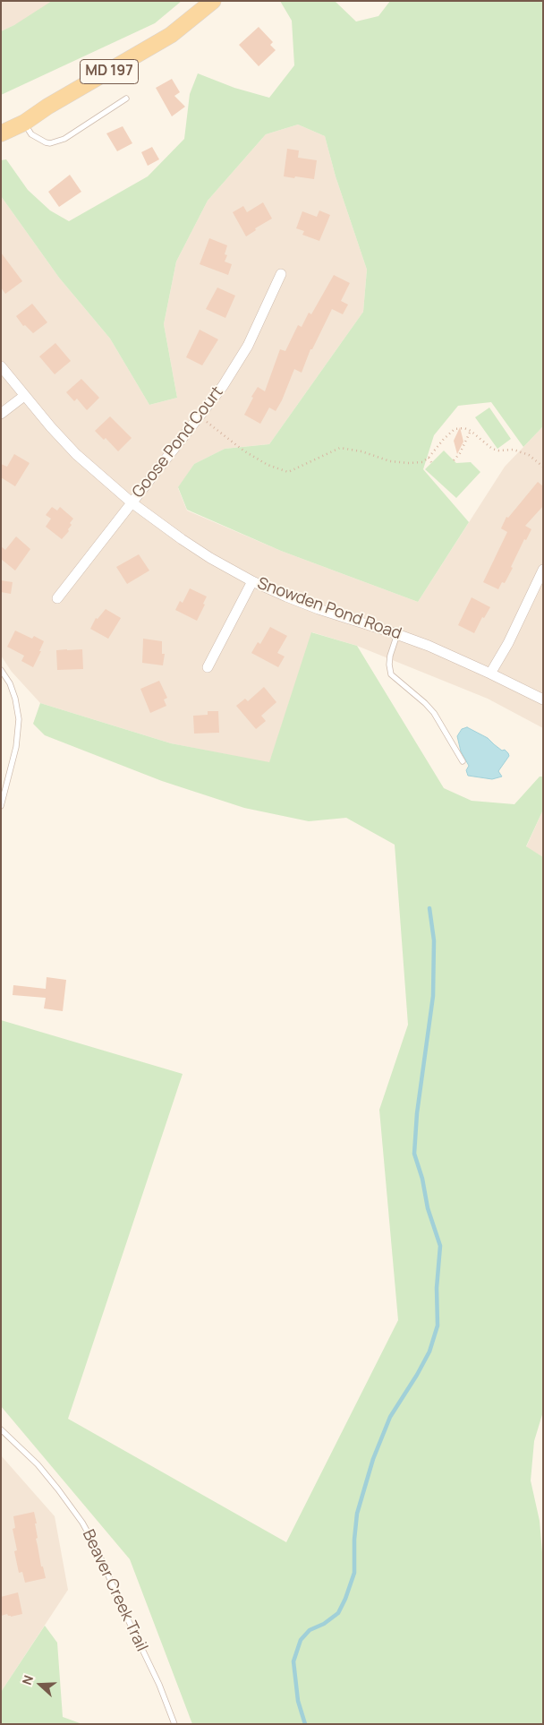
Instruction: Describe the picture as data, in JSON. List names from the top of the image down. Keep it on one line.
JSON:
{"streets":{"main road":["MD 197"],"street":["Goose Pond Court","Snowden Pond Road"],"lane":["Beaver Creek Trail"]},"crossings":[["Goose Pond Court","Snowden Pond Road"]],"north":"left"}
